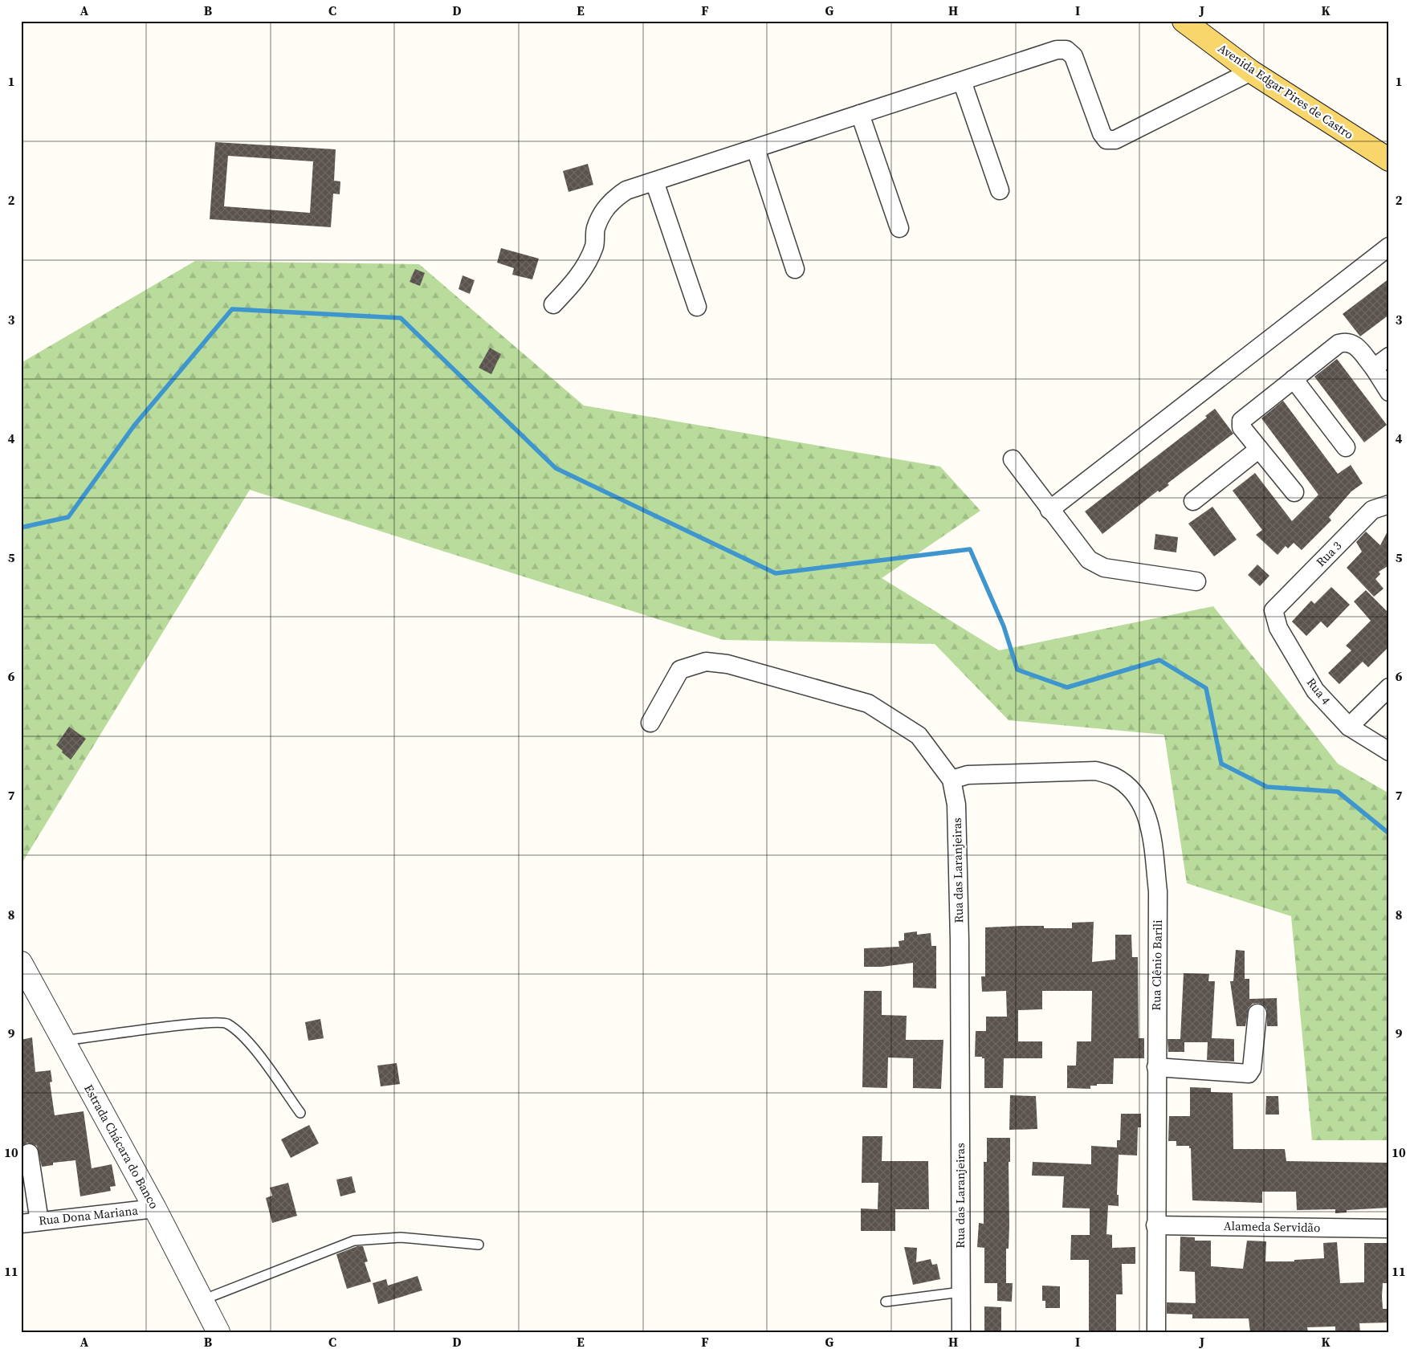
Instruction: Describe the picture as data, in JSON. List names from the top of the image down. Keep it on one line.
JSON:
{"streets":{"main road":["Avenida Edgar Pires de Castro"],"street":["Rua 3","Rua 4","Rua das Laranjeiras","Rua Clênio Barili","Estrada Chácara do Banco","Rua Dona Mariana","Alameda Servidão"]},"crossings":[["Rua 3","Rua 4"],["Rua das Laranjeiras","Rua Clênio Barili"],["Rua Clênio Barili","Alameda Servidão"],["Estrada Chácara do Banco","Rua Dona Mariana"]],"grid":{"columns":["A","B","C","D","E","F","G","H","I","J","K"],"rows":["1","2","3","4","5","6","7","8","9","10","11"]}}
